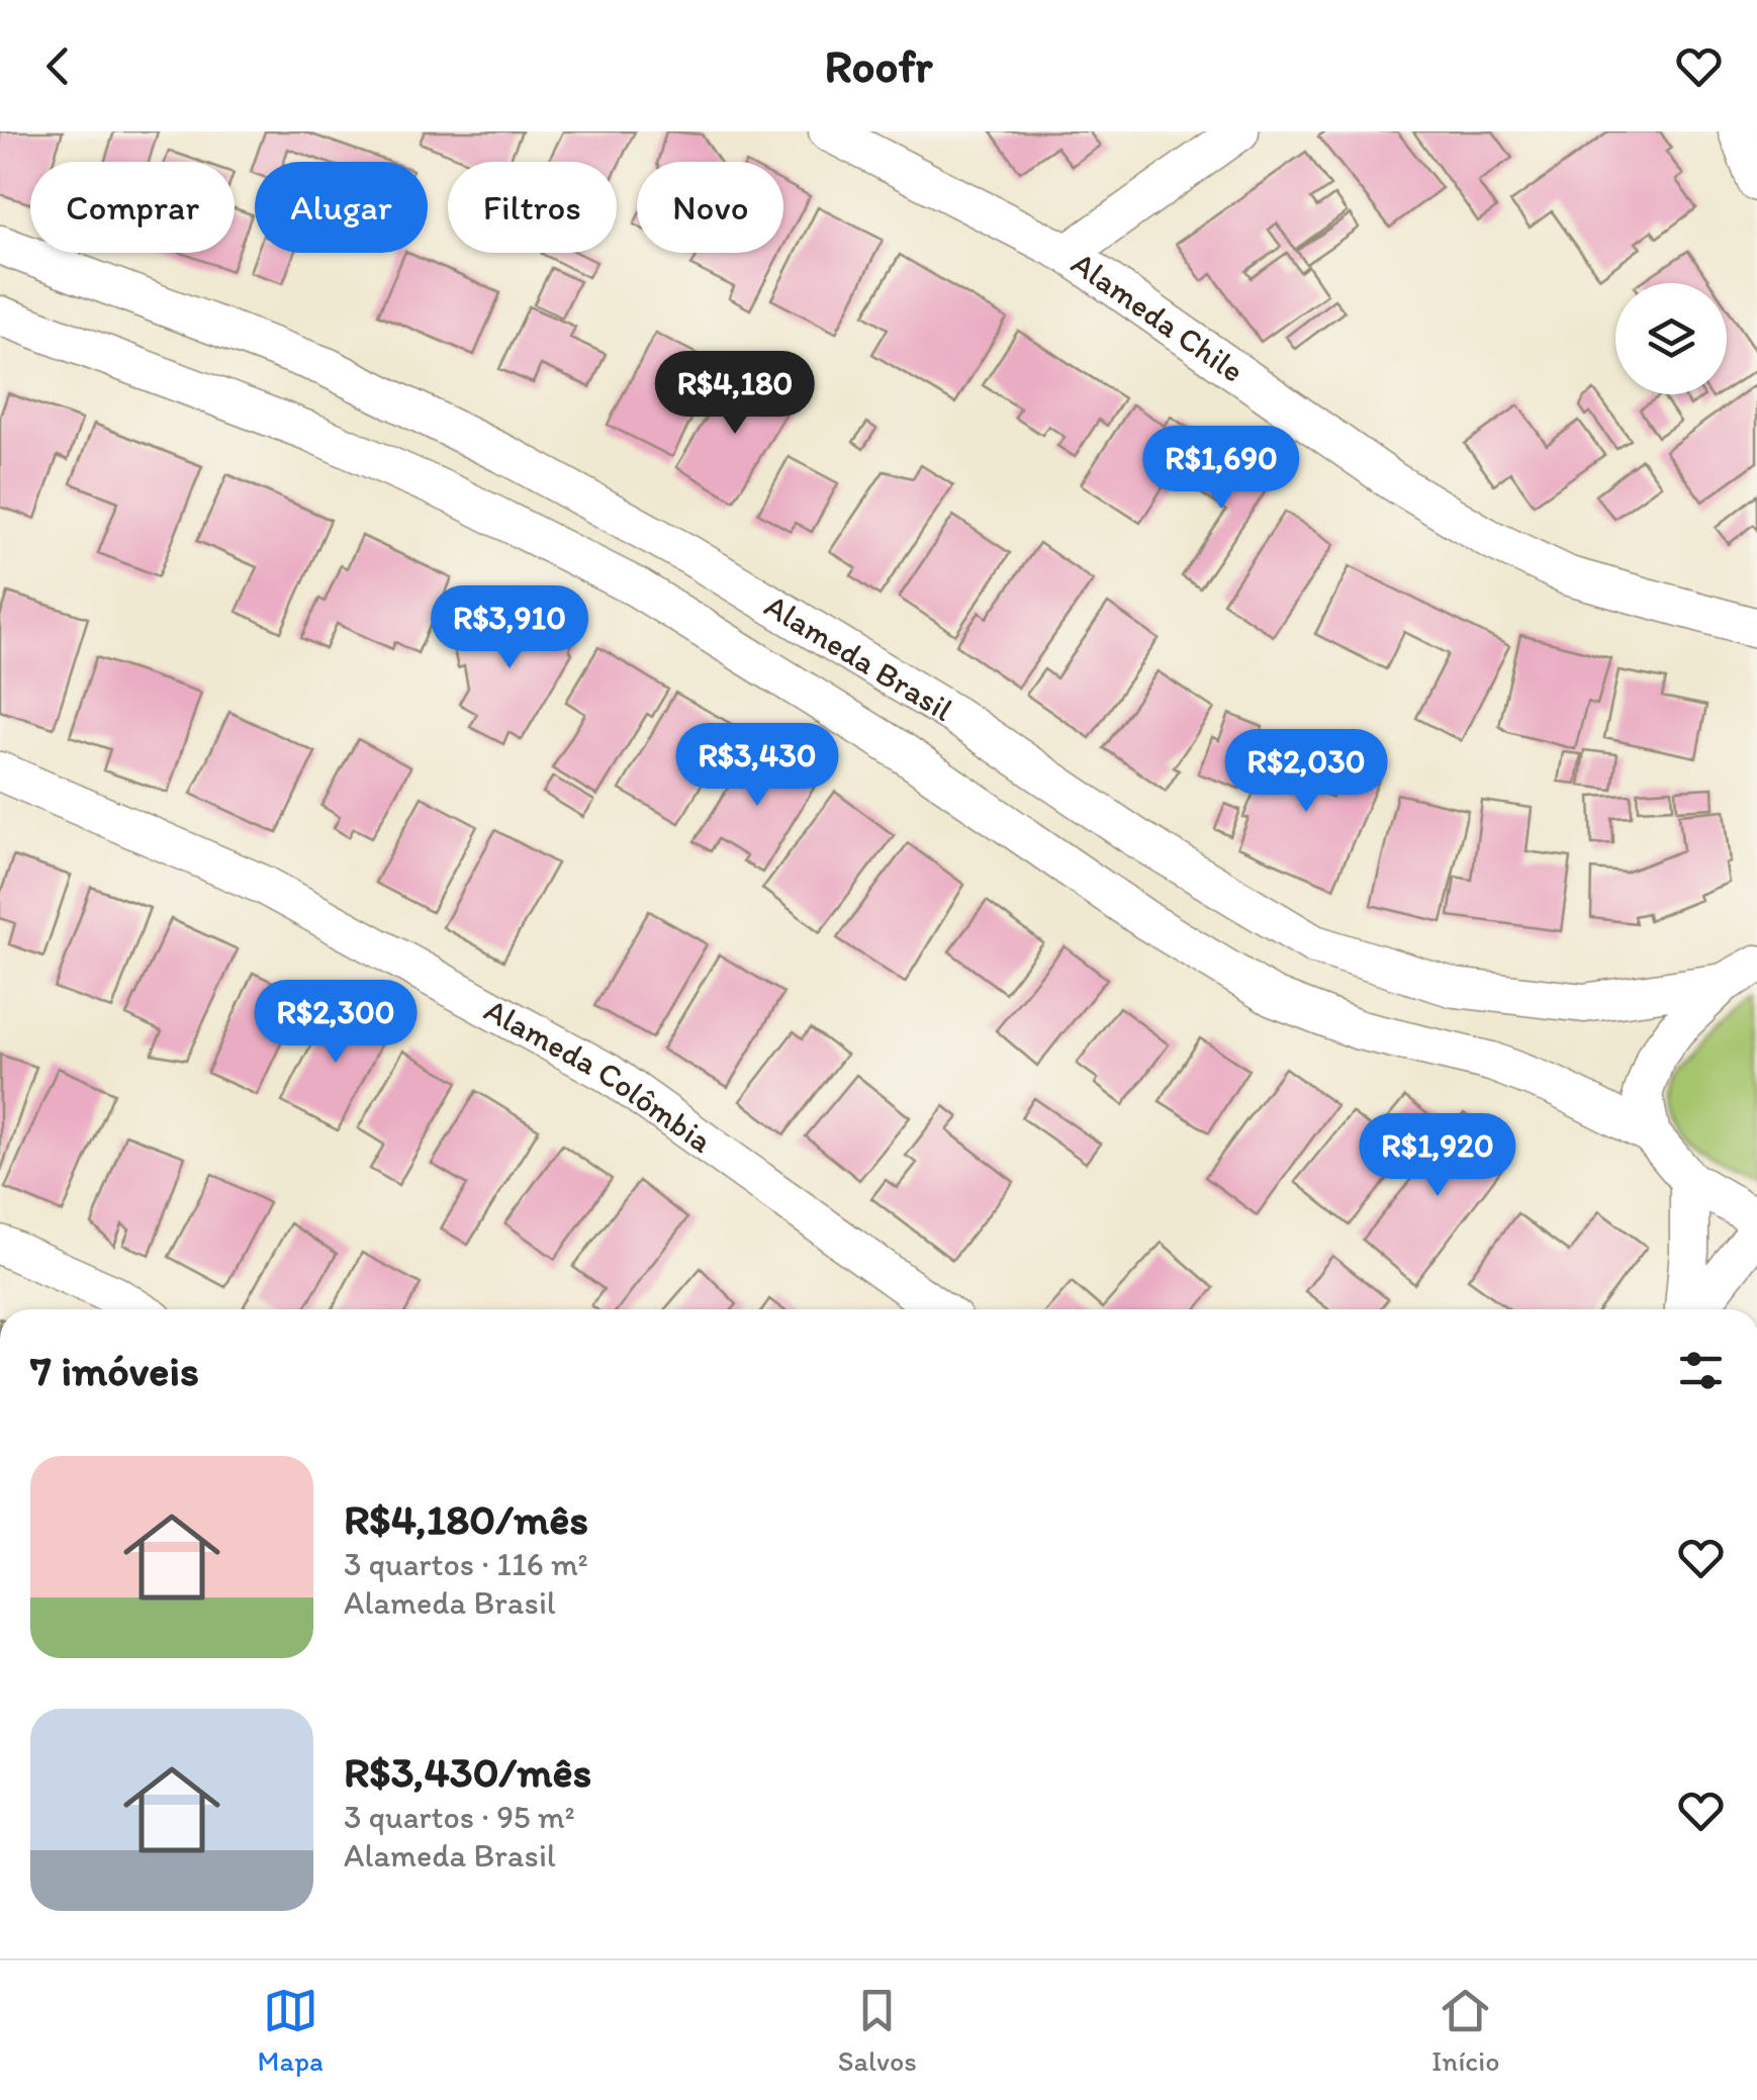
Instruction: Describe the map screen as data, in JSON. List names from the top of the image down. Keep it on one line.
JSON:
{"streets":{"street":["Alameda Chile","Alameda Brasil","Alameda Colômbia"]},"page":{"header":"Roofr","chip":["Comprar","Alugar","Filtros","Novo"],"price":["R$4,180","R$1,690","R$3,910","R$3,430","R$2,030","R$2,300","R$1,920"],"heading":"7 imóveis","list":[{"name":"R$4,180/mês","note":"3 quartos · 116 m² · Alameda Brasil"},{"name":"R$3,430/mês","note":"3 quartos · 95 m² · Alameda Brasil"}],"tabs":["Mapa","Salvos","Início"]}}
